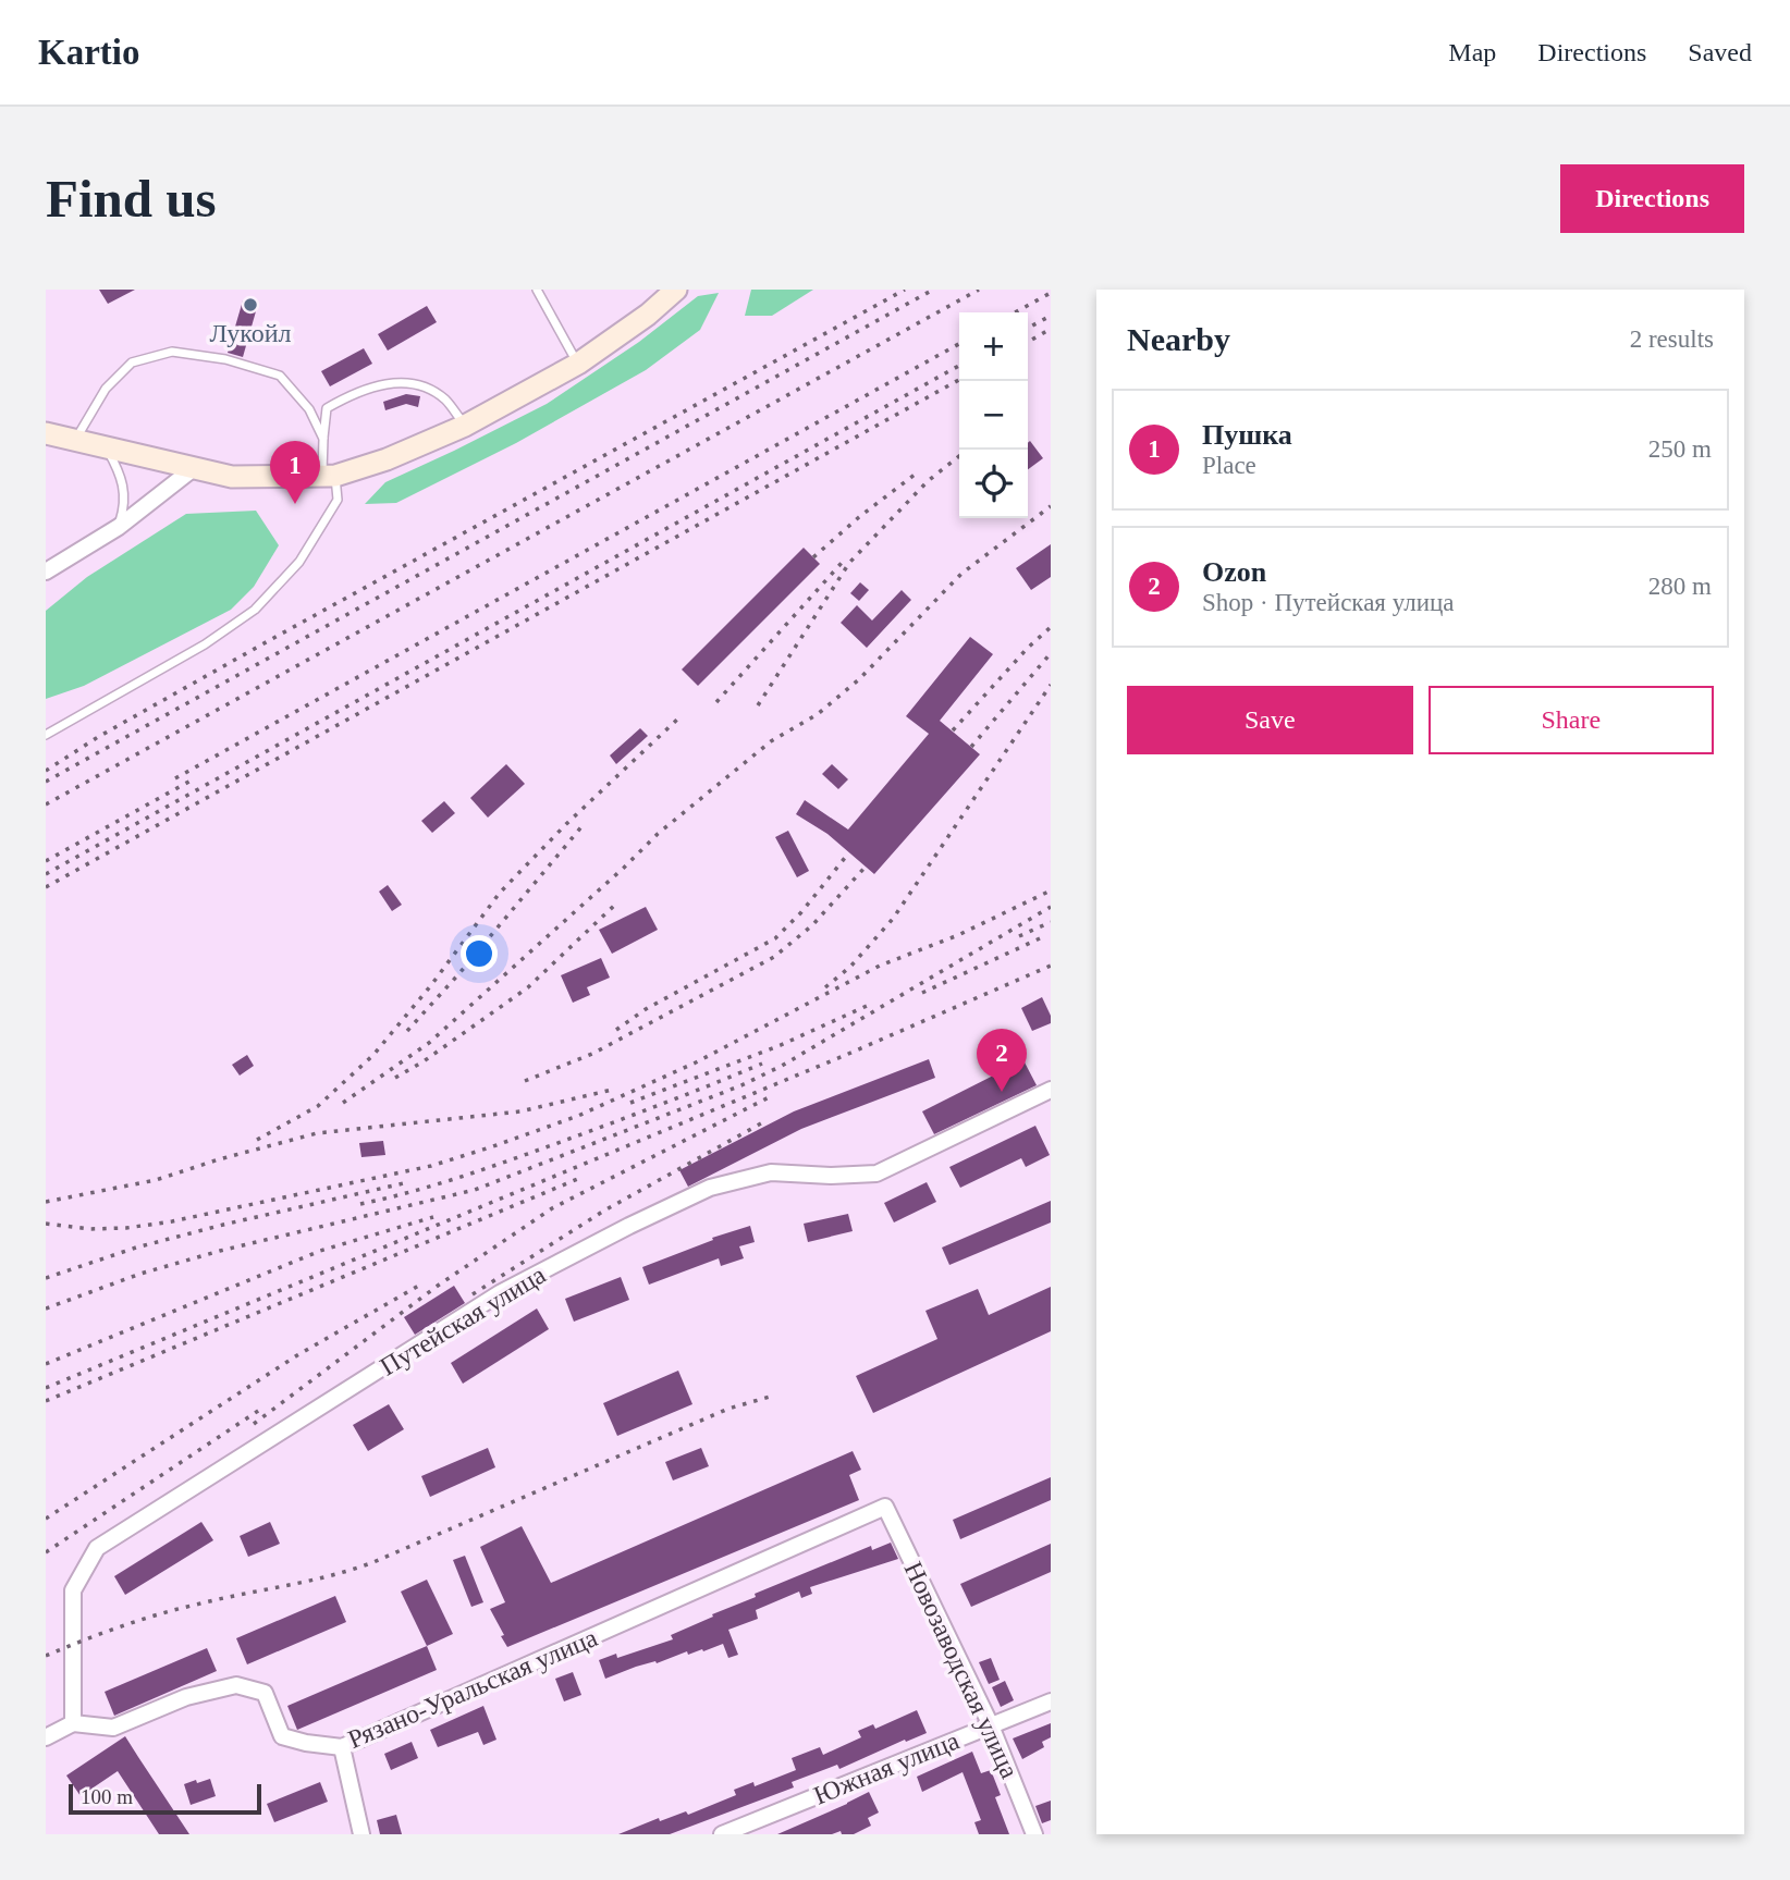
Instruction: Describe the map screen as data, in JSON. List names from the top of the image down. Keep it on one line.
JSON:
{"streets":{"street":["Путейская улица","Новозаводская улица","Рязано-Уральская улица","Южная улица"]},"crossings":[["Путейская улица","Рязано-Уральская улица"],["Новозаводская улица","Рязано-Уральская улица"],["Новозаводская улица","Южная улица"]],"places":["Лукойл"],"scale_bar":"100 m","page":{"header":"Kartio","nav":["Map","Directions","Saved"],"buttons":["Directions",["Save","Share"]],"title":"Find us","heading":["Nearby","2 results"],"map_buttons":["+","−"],"list":[{"mark":"1","name":"Пушка","note":"Place","value":"250 m"},{"mark":"2","name":"Ozon","note":"Shop · Путейская улица","value":"280 m"}],"pins":["1","2"],"scale":"100 m"}}
